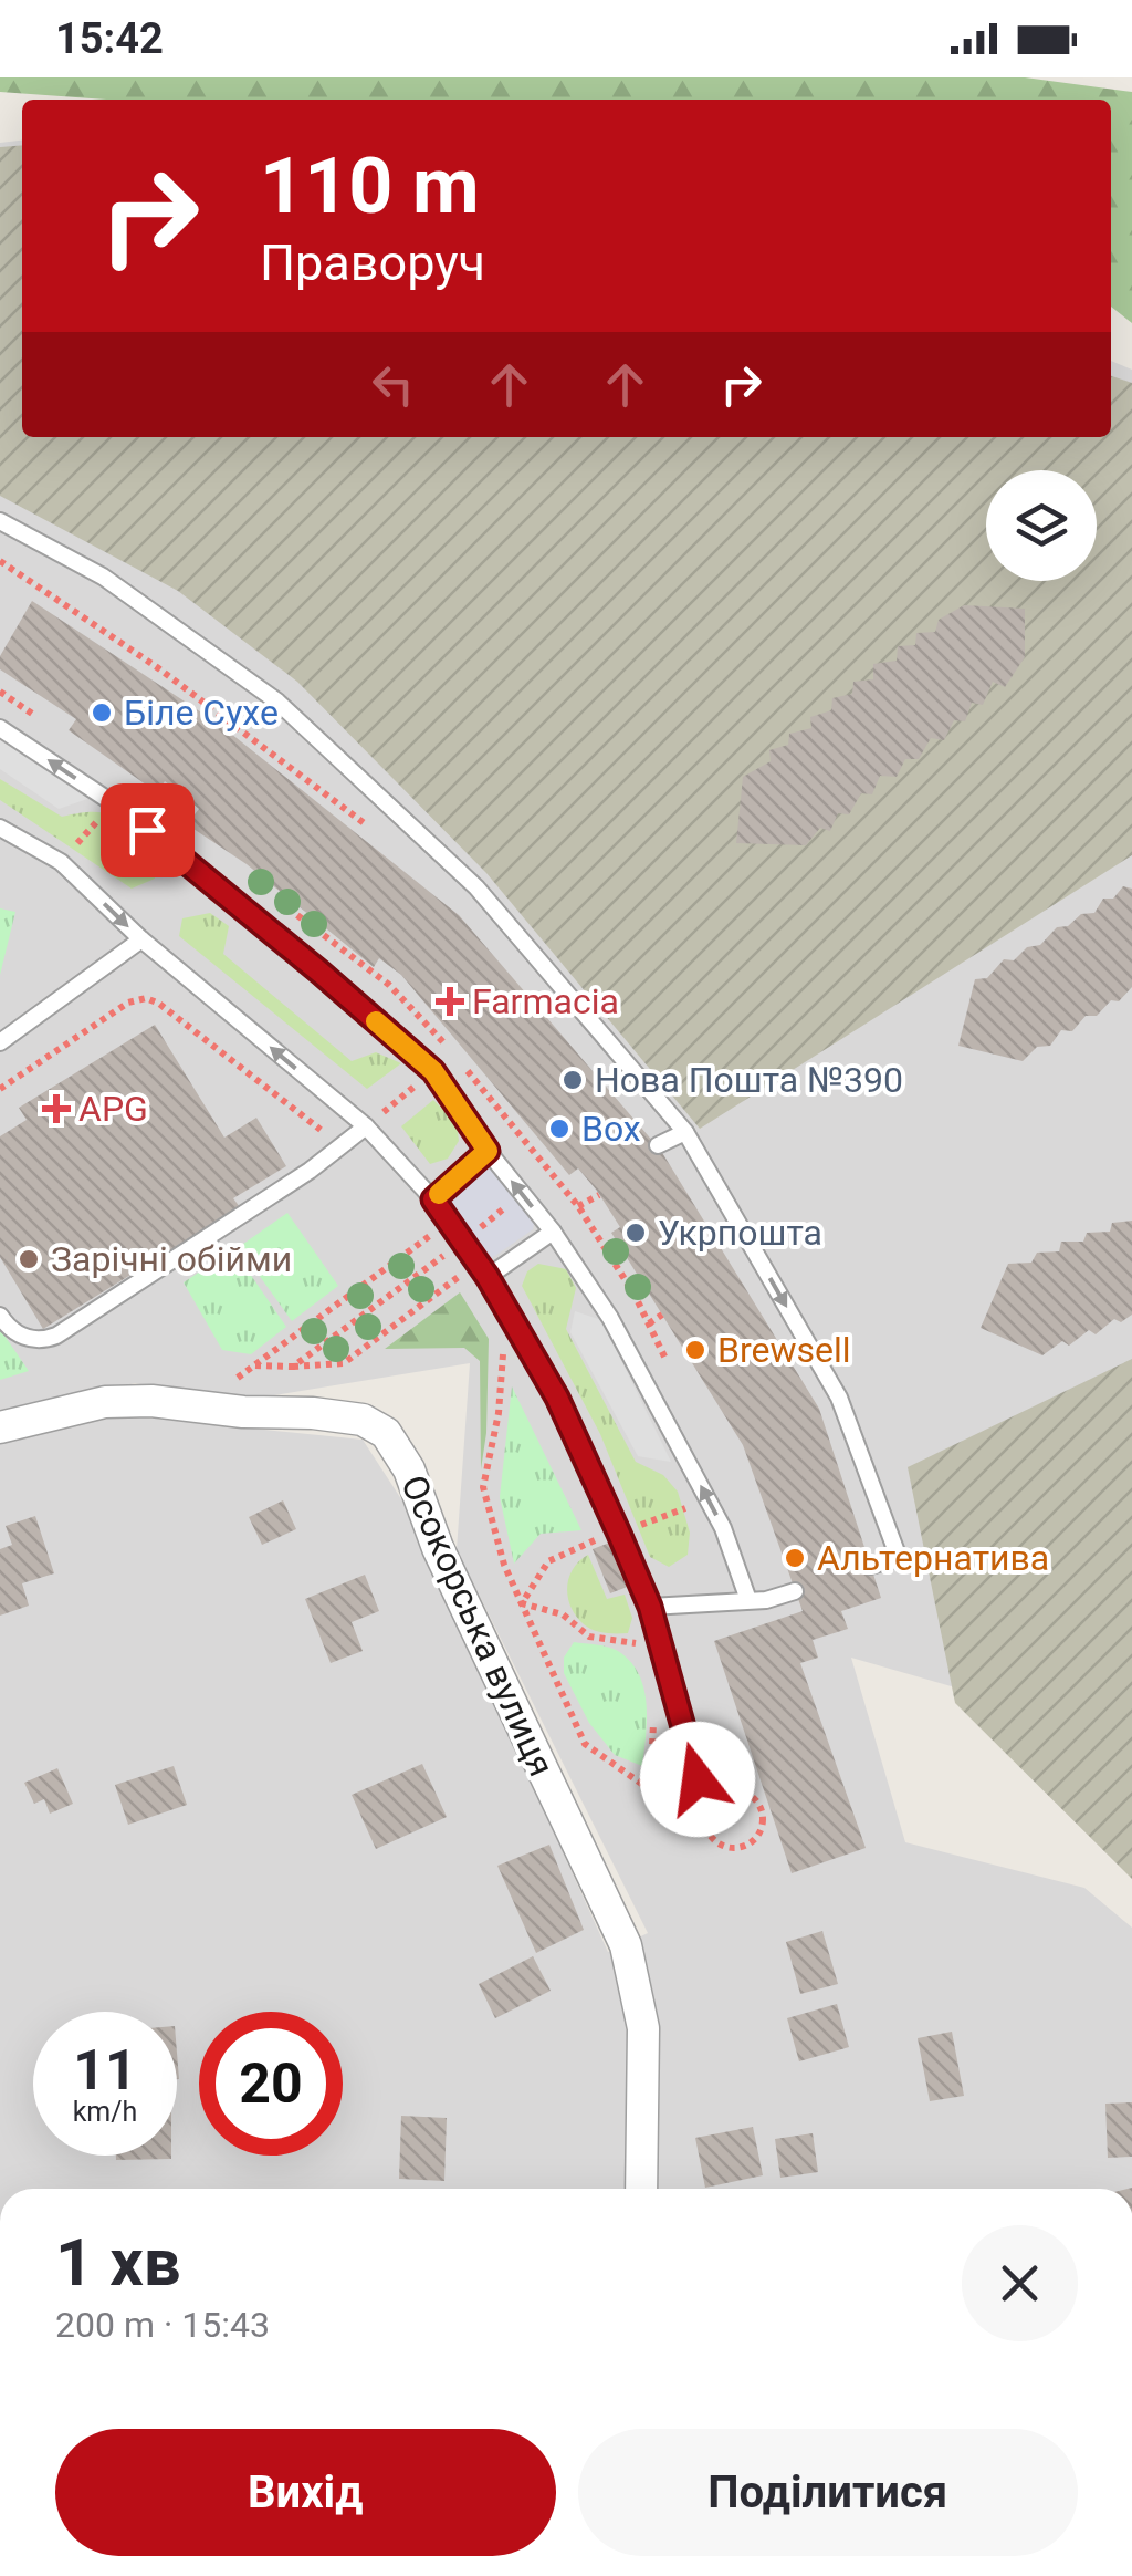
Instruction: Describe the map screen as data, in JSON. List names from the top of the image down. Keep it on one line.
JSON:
{"streets":{"street":["Осокорська вулиця"]},"places":{"other":["Біле Сухе","Нова Пошта №390","Box","Укрпошта","Зарічні обійми","Brewsell","Альтернатива"],"health":["Farmacia","APG"]},"page":{"status":"15:42","turn":["110 m","Праворуч"],"speed":"11 km/h","limit":"20","heading":["1 хв","200 m · 15:43"],"buttons":["Вихід","Поділитися"]}}
